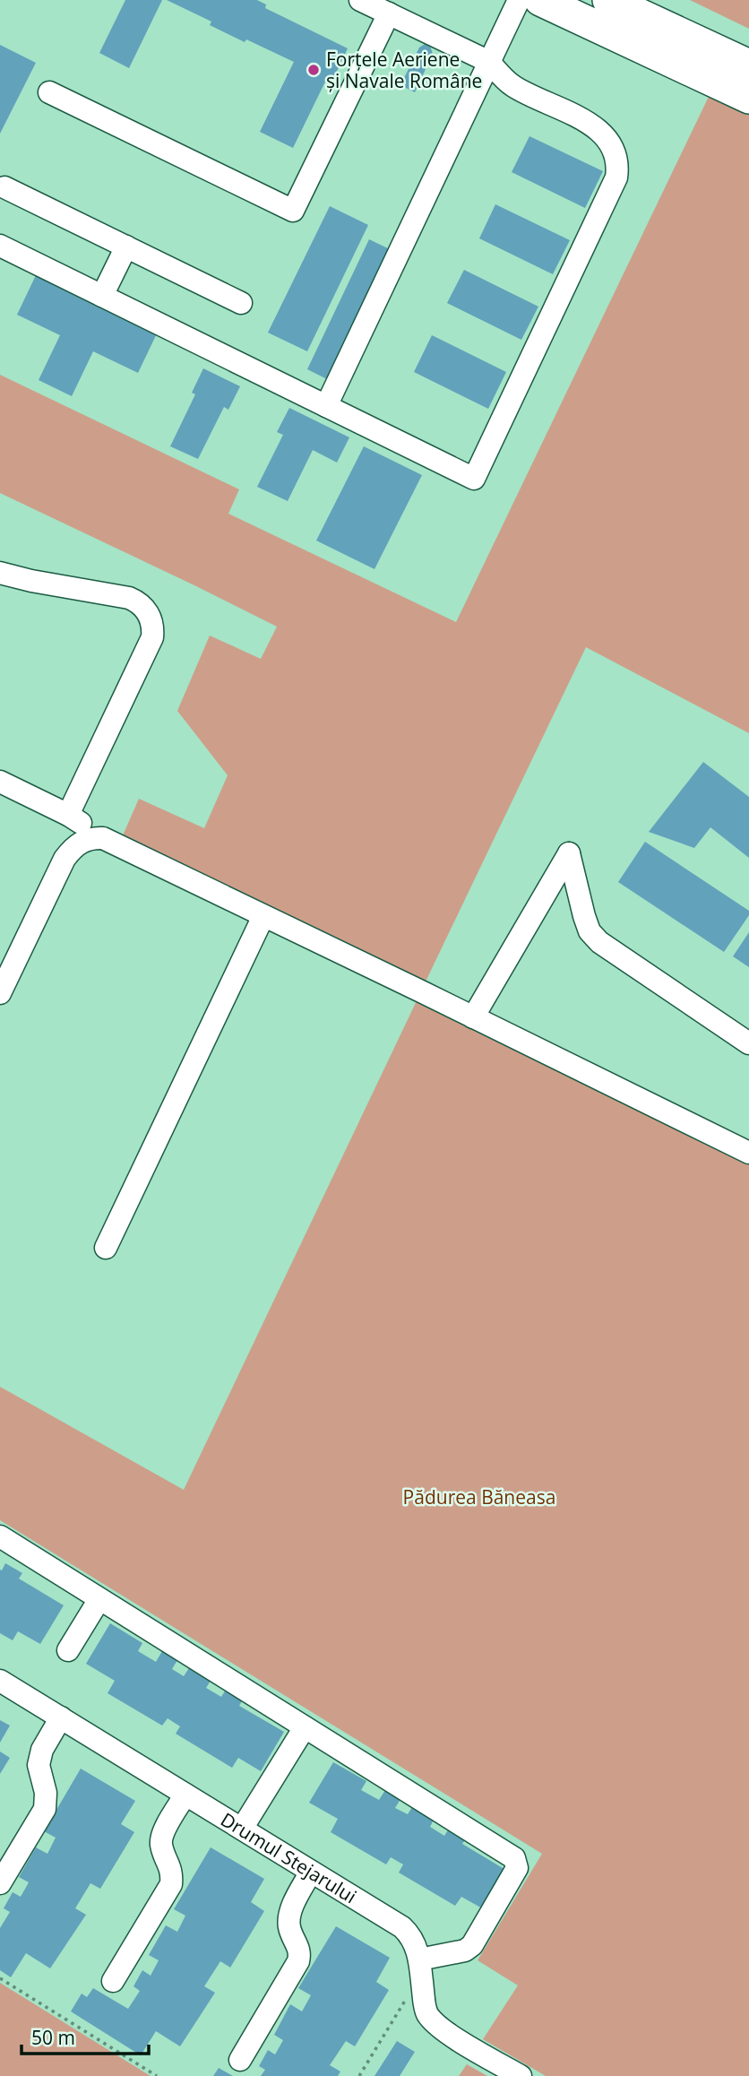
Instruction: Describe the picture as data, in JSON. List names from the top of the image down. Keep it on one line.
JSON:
{"streets":{"street":["Drumul Stejarului"]},"parks":["Pădurea Băneasa"],"places":["Forțele Aeriene și Navale Române"],"scale_bar":"50 m"}
